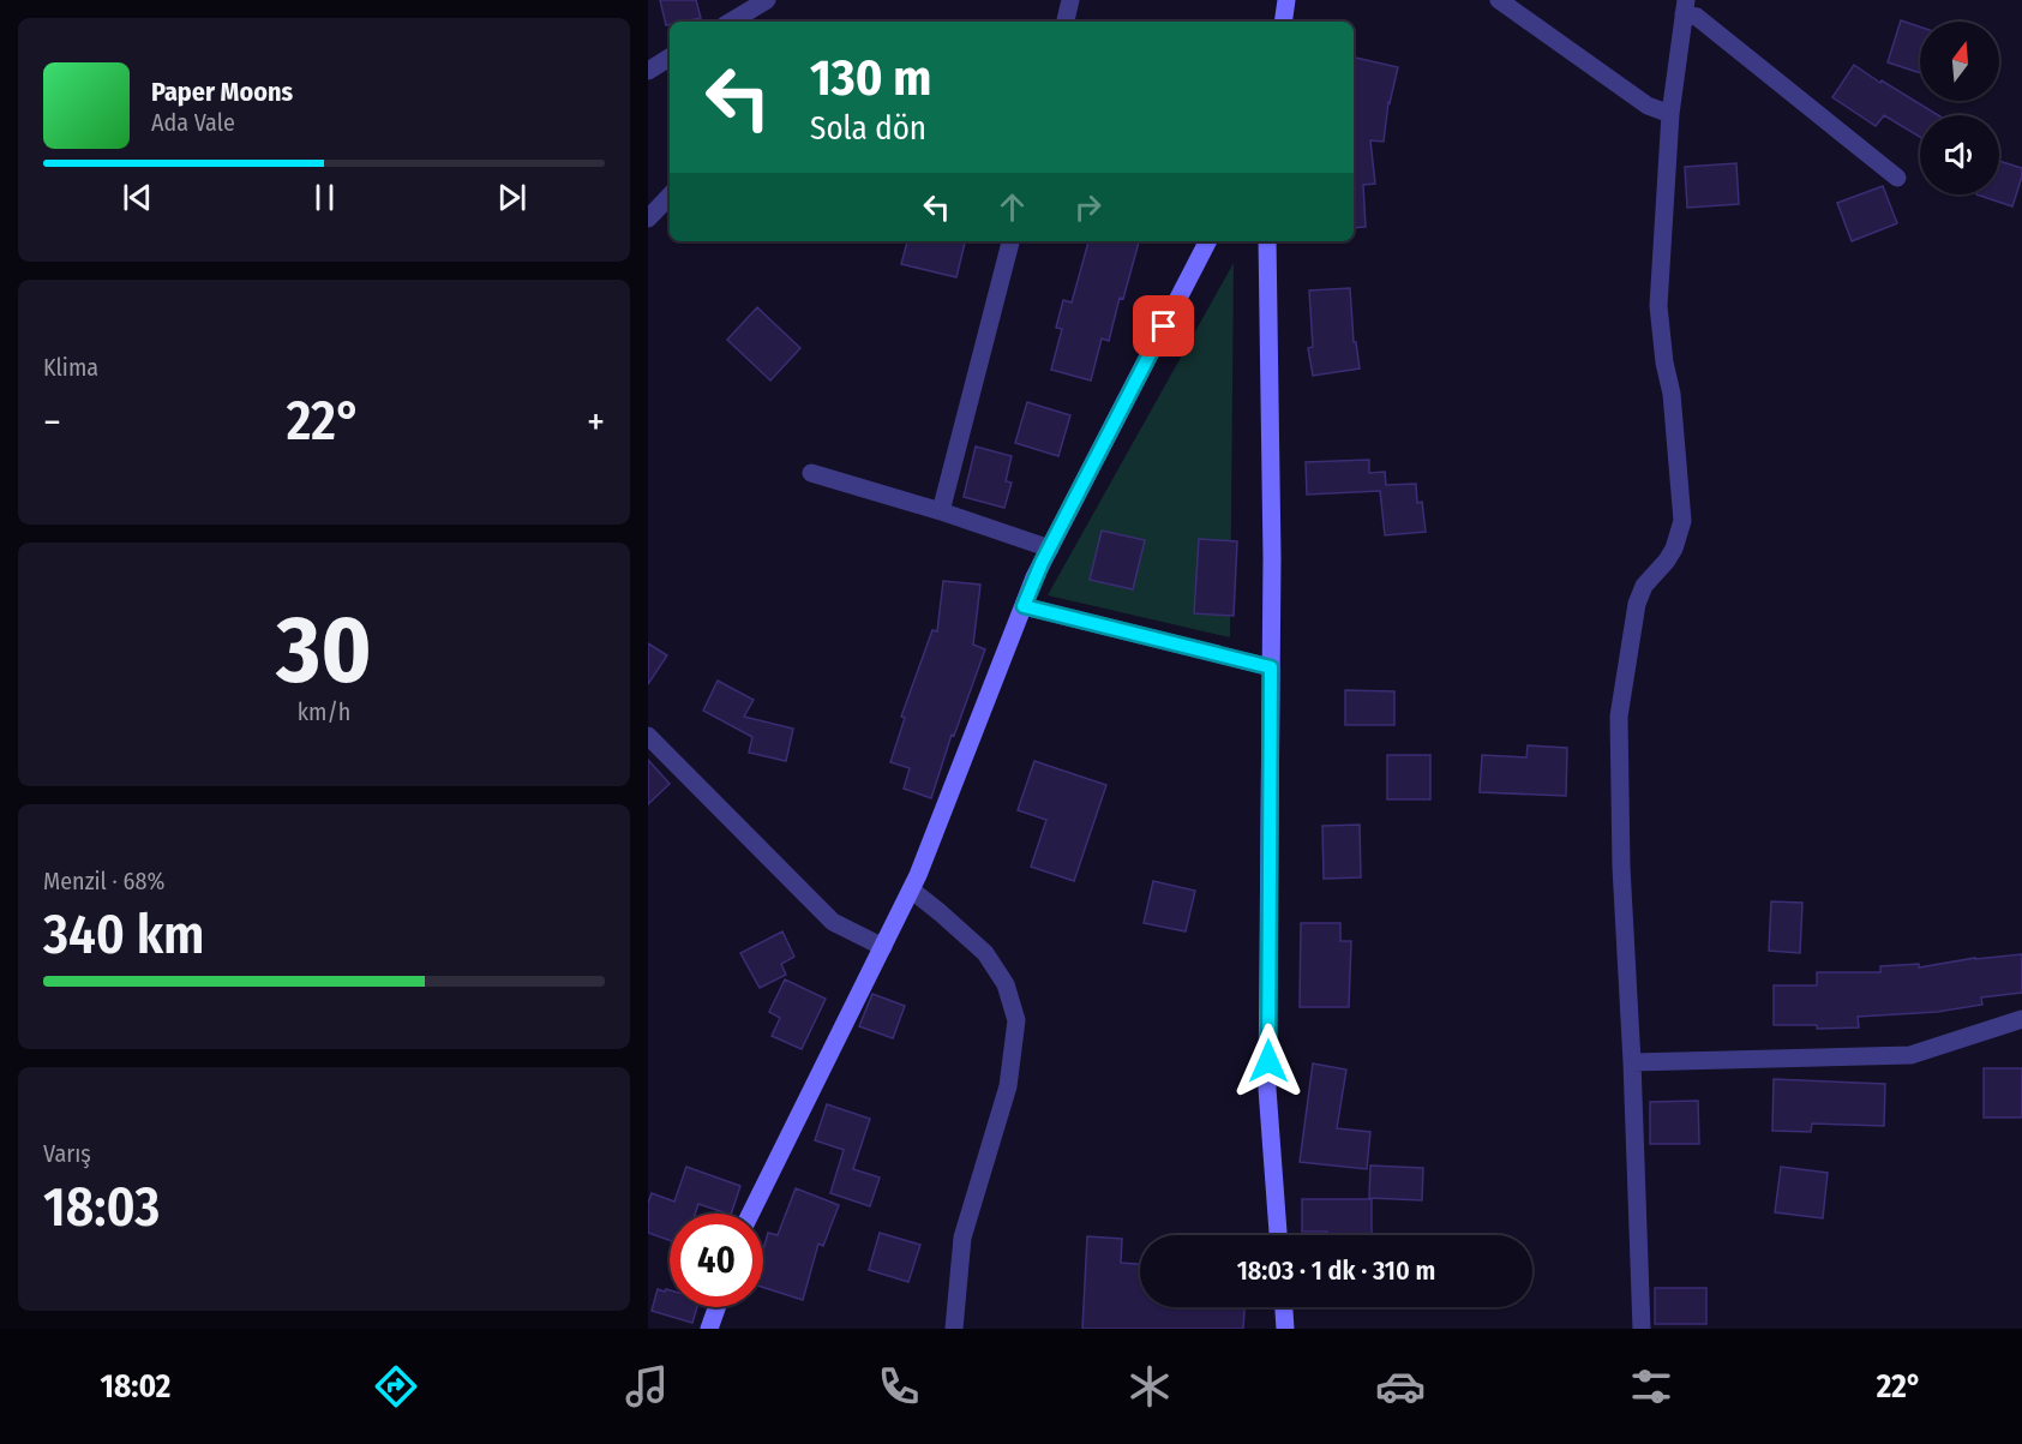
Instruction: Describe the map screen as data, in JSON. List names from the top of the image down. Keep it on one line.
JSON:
{"north":"top","page":{"turn":["130 m","Sola dön"],"song":["Paper Moons","Ada Vale"],"tile":["Klima",["30","km/h"],["Menzil · 68%","340 km"],["Varış","18:03"]],"heat":["−","22°","+"],"limit":"40","trip":"18:03 · 1 dk · 310 m","tabs":["18:02","22°"]}}
